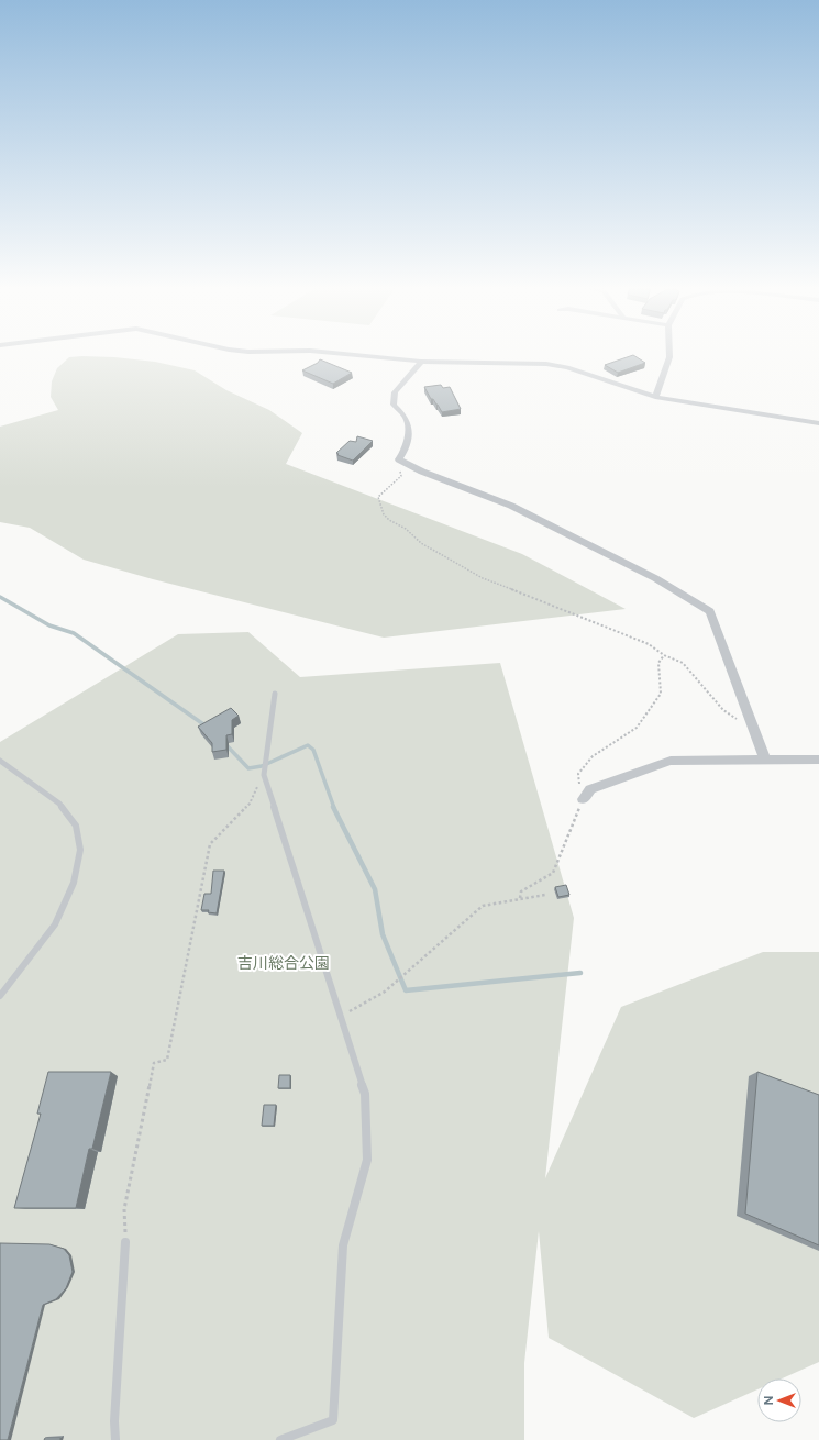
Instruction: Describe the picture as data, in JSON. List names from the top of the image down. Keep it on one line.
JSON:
{"parks":["吉川総合公園"],"north":"left"}
